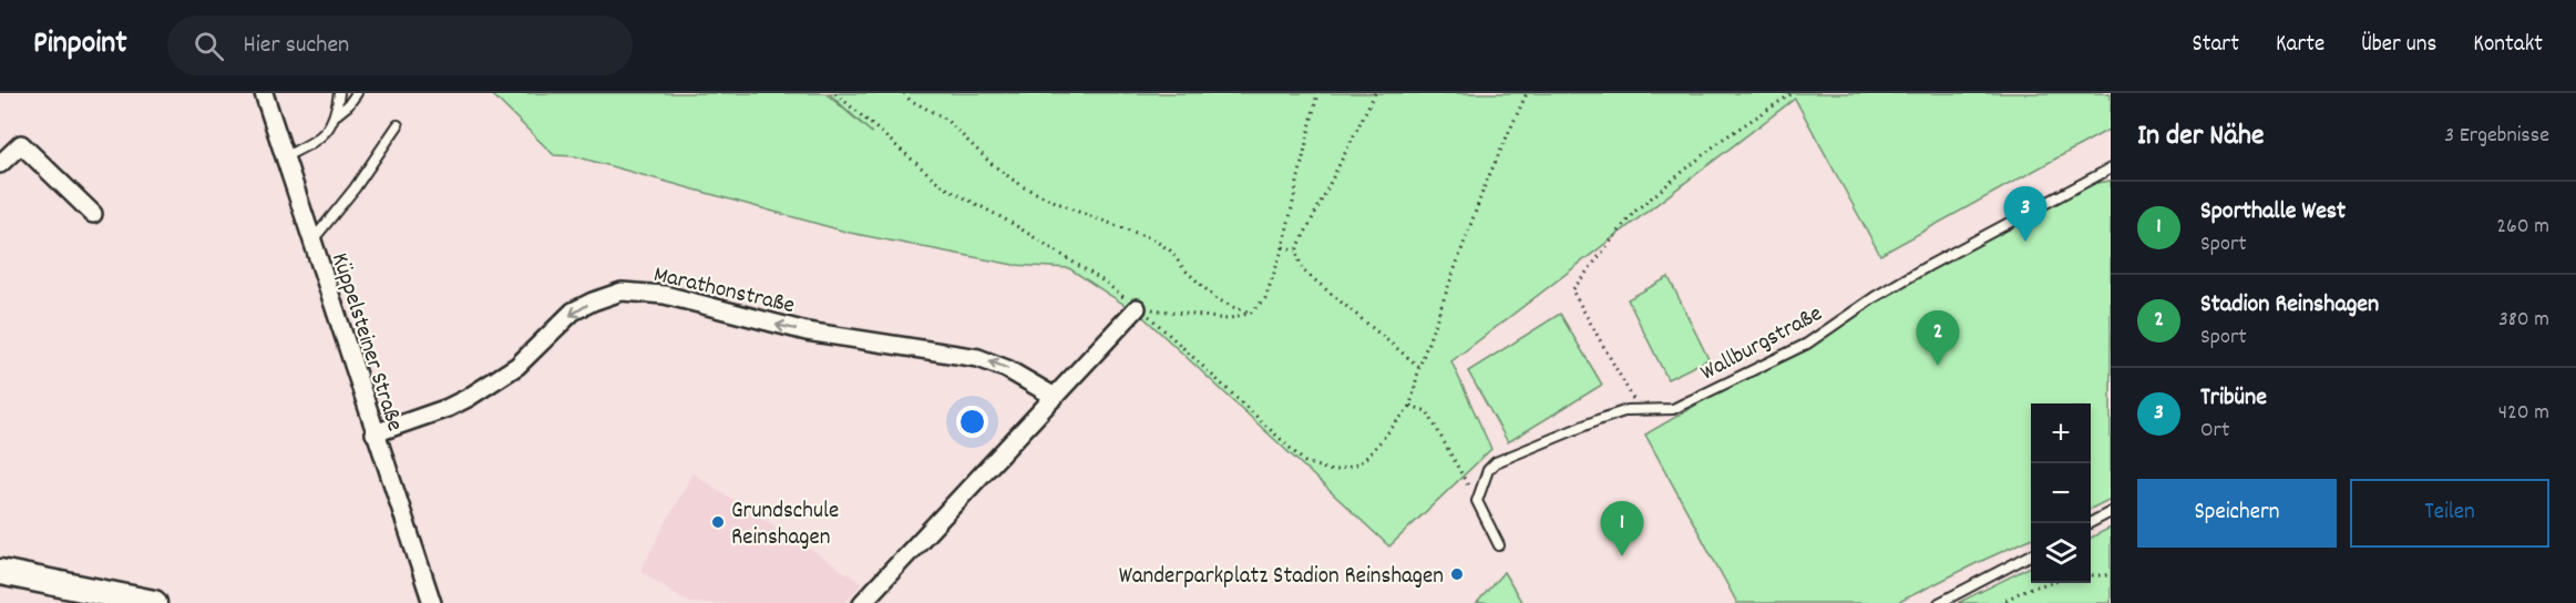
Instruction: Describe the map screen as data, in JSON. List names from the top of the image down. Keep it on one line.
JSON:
{"streets":{"street":["Marathonstraße","Küppelsteiner Straße"],"lane":["Wallburgstraße"]},"crossings":[["Marathonstraße","Küppelsteiner Straße"]],"one_way":["Marathonstraße"],"places":["Grundschule Reinshagen","Wanderparkplatz Stadion Reinshagen"],"page":{"header":"Pinpoint","search":"Hier suchen","nav":["Start","Karte","Über uns","Kontakt"],"heading":["In der Nähe","3 Ergebnisse"],"list":[{"mark":"1","name":"Sporthalle West","note":"Sport","value":"260 m"},{"mark":"2","name":"Stadion Reinshagen","note":"Sport","value":"380 m"},{"mark":"3","name":"Tribüne","note":"Ort","value":"420 m"}],"pins":["3","2","1"],"map_buttons":["+","−"],"buttons":["Speichern","Teilen"]}}
